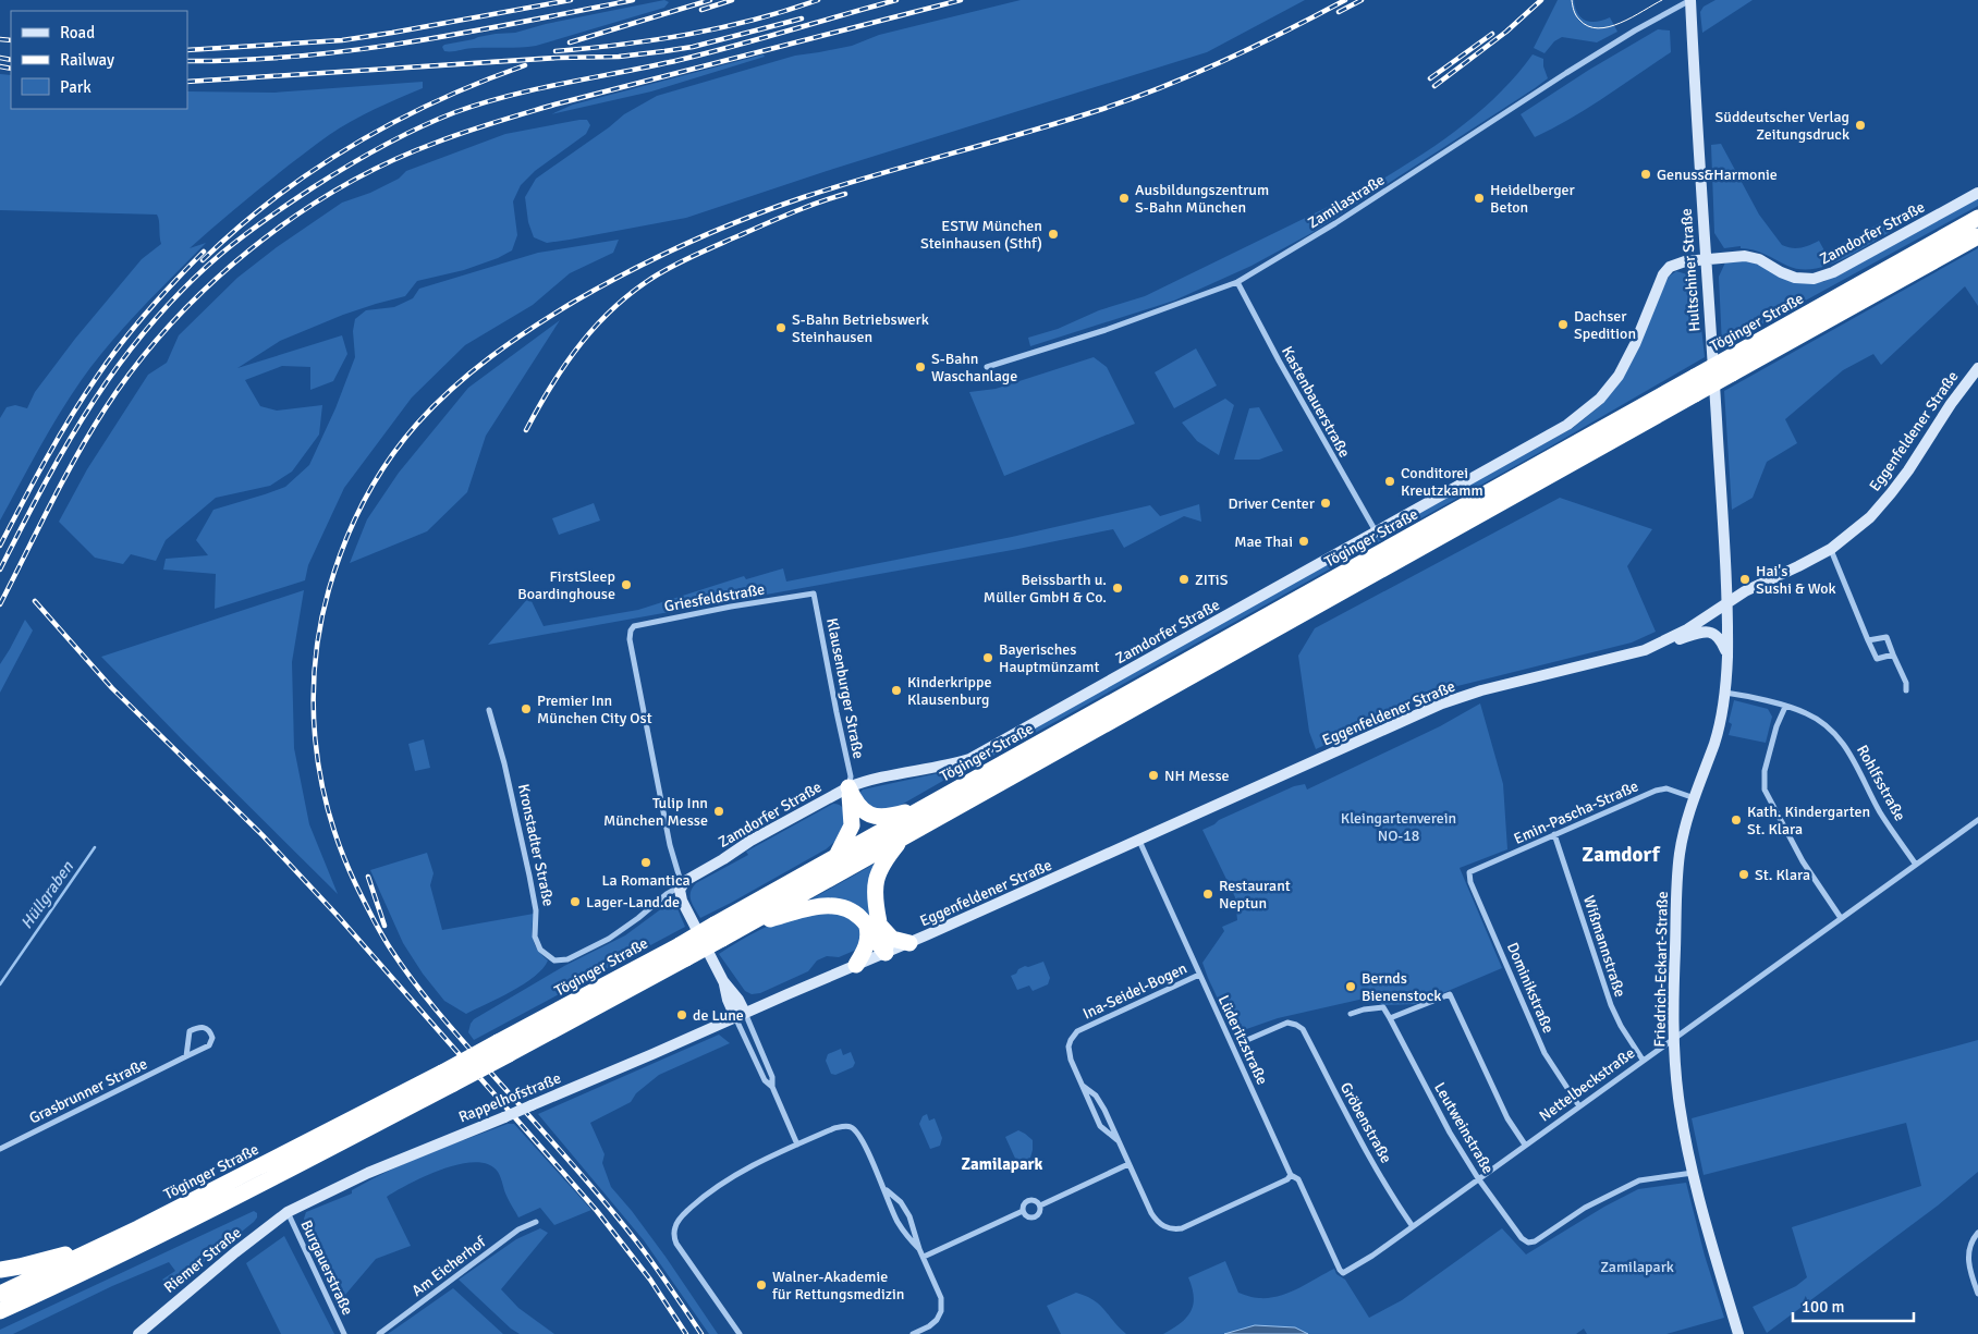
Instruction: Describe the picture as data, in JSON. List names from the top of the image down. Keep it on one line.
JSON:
{"streets":{"highway":["Töginger Straße"],"street":["Zamilastraße","Zamdorfer Straße","Hultschiner Straße","Kastenbauerstraße","Eggenfeldener Straße","Griesfeldstraße","Klausenburger Straße","Rohlfsstraße","Emin-Pascha-Straße","Kronstadter Straße","Wißmannstraße","Friedrich-Eckart-Straße","Dominikstraße","Ina-Seidel-Bogen","Lüderitzstraße","Nettelbeckstraße","Grasbrunner Straße","Rappelhofstraße","Gröbenstraße","Leutweinstraße","Riemer Straße","Am Eicherhof","Burgauerstraße"]},"crossings":[["Zamilastraße","Hultschiner Straße"],["Zamilastraße","Kastenbauerstraße"],["Zamdorfer Straße","Hultschiner Straße"],["Zamdorfer Straße","Kastenbauerstraße"],["Zamdorfer Straße","Griesfeldstraße"],["Zamdorfer Straße","Klausenburger Straße"],["Zamdorfer Straße","Kronstadter Straße"],["Hultschiner Straße","Eggenfeldener Straße"],["Hultschiner Straße","Friedrich-Eckart-Straße"],["Eggenfeldener Straße","Friedrich-Eckart-Straße"],["Eggenfeldener Straße","Lüderitzstraße"],["Eggenfeldener Straße","Rappelhofstraße"],["Griesfeldstraße","Klausenburger Straße"],["Griesfeldstraße","Kronstadter Straße"],["Rohlfsstraße","Friedrich-Eckart-Straße"],["Rohlfsstraße","Nettelbeckstraße"],["Emin-Pascha-Straße","Wißmannstraße"],["Emin-Pascha-Straße","Friedrich-Eckart-Straße"],["Emin-Pascha-Straße","Dominikstraße"],["Wißmannstraße","Nettelbeckstraße"],["Friedrich-Eckart-Straße","Nettelbeckstraße"],["Friedrich-Eckart-Straße","Leutweinstraße"],["Dominikstraße","Nettelbeckstraße"],["Ina-Seidel-Bogen","Lüderitzstraße"],["Lüderitzstraße","Nettelbeckstraße"],["Nettelbeckstraße","Gröbenstraße"],["Nettelbeckstraße","Leutweinstraße"],["Rappelhofstraße","Riemer Straße"],["Rappelhofstraße","Burgauerstraße"],["Riemer Straße","Burgauerstraße"]],"districts":["Zamdorf","Zamilapark"],"water":["Hüllgraben"],"parks":["Kleingartenverein NO-18","Zamilapark"],"places":["Süddeutscher Verlag Zeitungsdruck","Genuss&Harmonie","Ausbildungszentrum S-Bahn München","Heidelberger Beton","ESTW München Steinhausen (Sthf)","Dachser Spedition","S-Bahn Betriebswerk Steinhausen","S-Bahn Waschanlage","Conditorei Kreutzkamm","Driver Center","Mae Thai","ZITiS","Hai's Sushi & Wok","FirstSleep Boardinghouse","Beissbarth u. Müller GmbH & Co.","Bayerisches Hauptmünzamt","Kinderkrippe Klausenburg","Premier Inn München City Ost","NH Messe","Tulip Inn München Messe","Kath. Kindergarten St. Klara","La Romantica","St. Klara","Restaurant Neptun","Lager-Land.de","Bernds Bienenstock","de Lune","Walner-Akademie für Rettungsmedizin"],"legend":["Road","Railway","Park"],"scale_bar":"100 m"}
